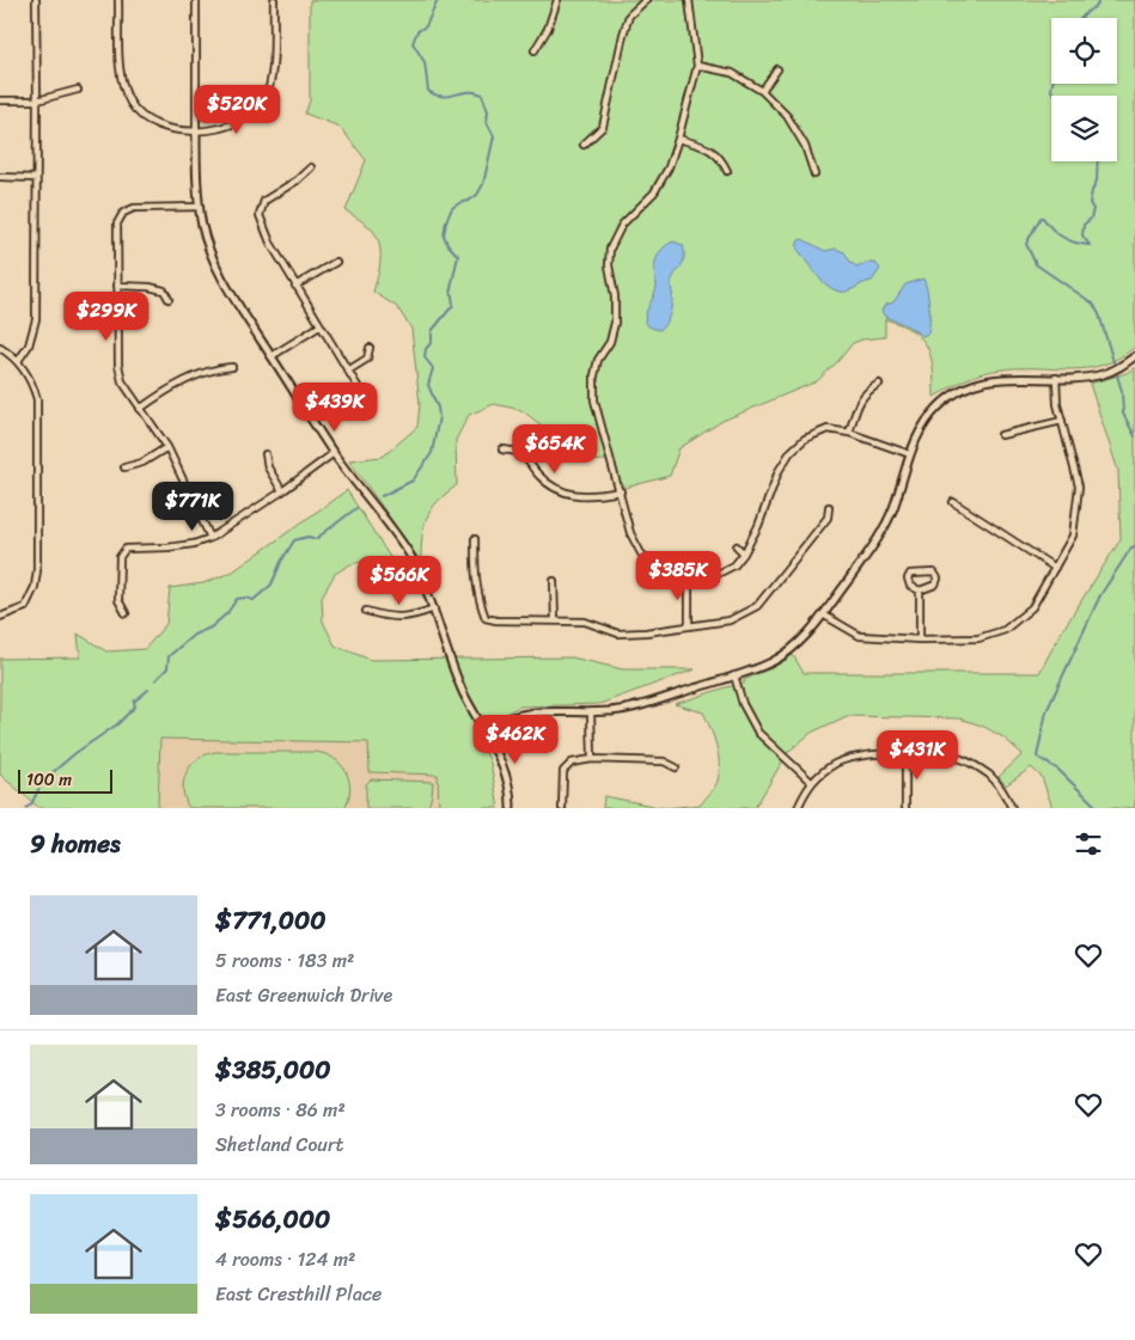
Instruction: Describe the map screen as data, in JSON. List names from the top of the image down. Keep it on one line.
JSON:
{"scale_bar":"100 m","page":{"price":["$520K","$299K","$439K","$654K","$771K","$385K","$566K","$462K","$431K"],"scale":"100 m","heading":"9 homes","list":[{"name":"$771,000","note":"5 rooms · 183 m² · East Greenwich Drive"},{"name":"$385,000","note":"3 rooms · 86 m² · Shetland Court"},{"name":"$566,000","note":"4 rooms · 124 m² · East Cresthill Place"}]}}
